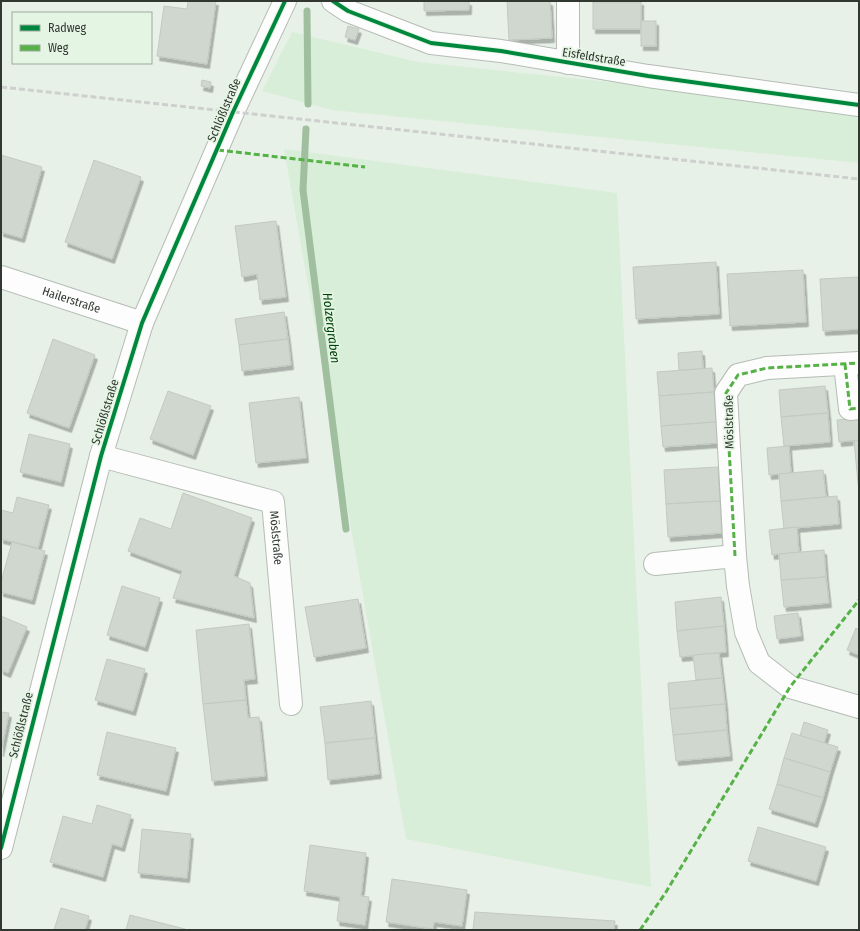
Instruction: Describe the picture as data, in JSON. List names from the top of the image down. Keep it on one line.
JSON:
{"streets":{"street":["Eisfeldstraße","Schlößlstraße","Hailerstraße","Möslstraße"]},"crossings":[["Schlößlstraße","Hailerstraße"],["Schlößlstraße","Möslstraße"]],"water":["Holzergraben"],"legend":["Radweg","Weg"]}
